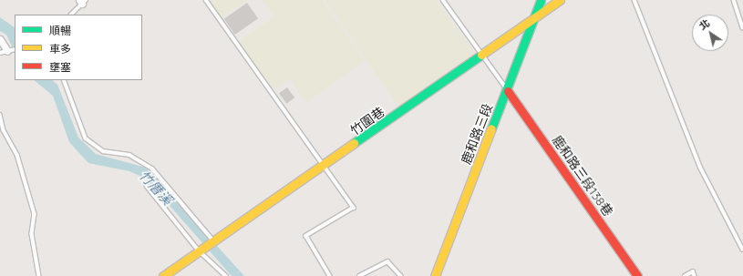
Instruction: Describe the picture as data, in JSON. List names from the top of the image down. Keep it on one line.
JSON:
{"streets":{"street":["竹圍巷","鹿和路三段","鹿和路三段138巷"]},"crossings":[["竹圍巷","鹿和路三段"],["鹿和路三段","鹿和路三段138巷"]],"water":["竹厝溪"],"legend":["順暢","車多","壅塞"],"north":"top left"}
